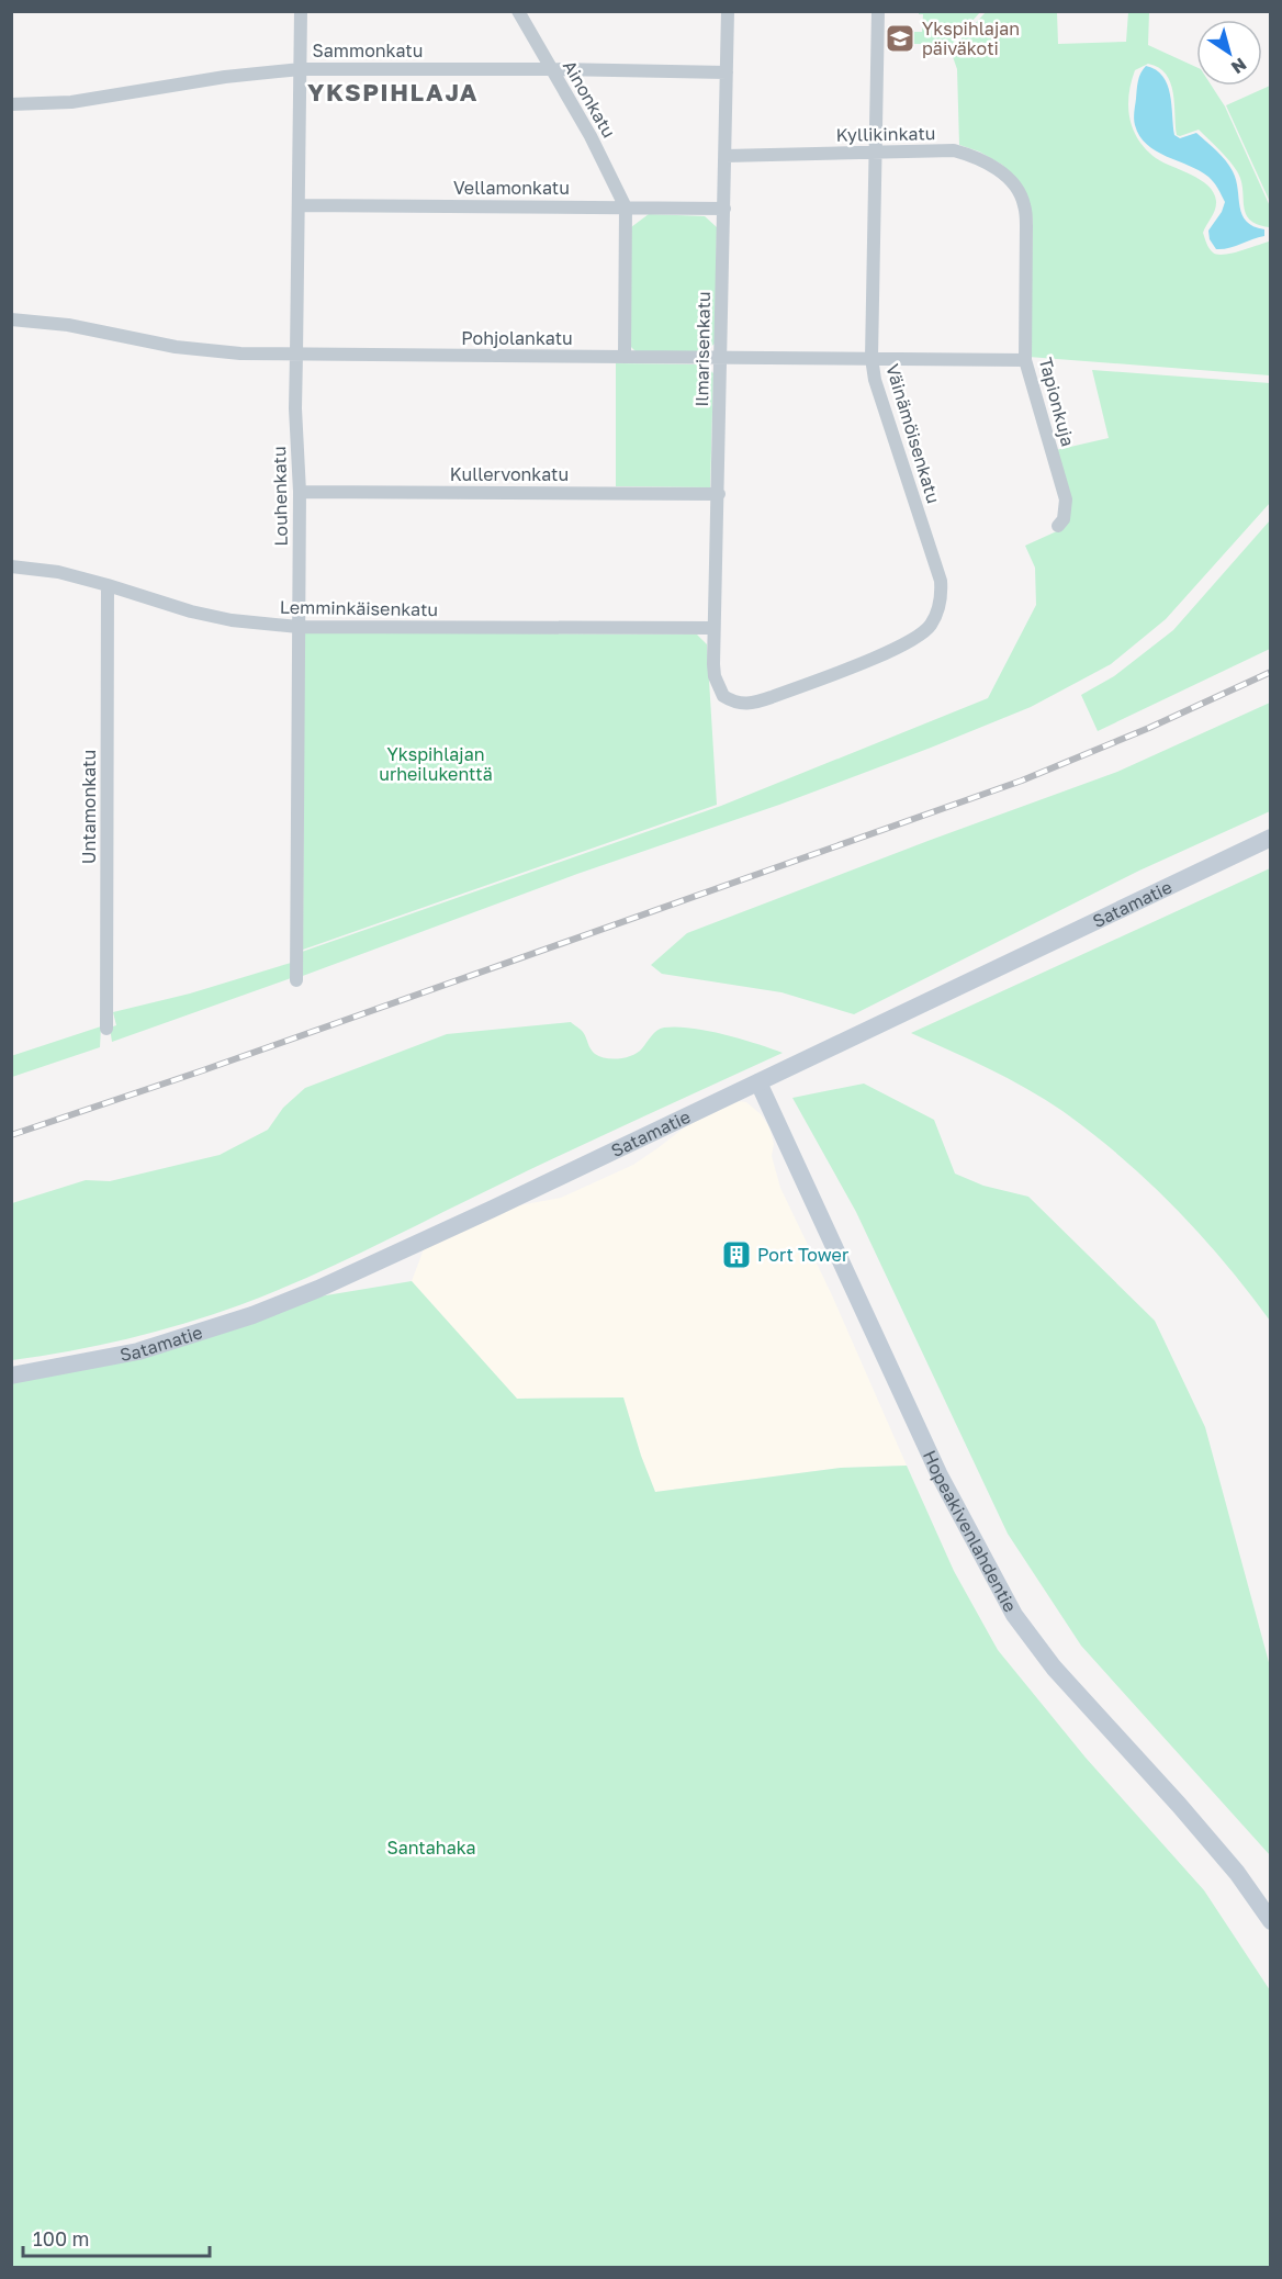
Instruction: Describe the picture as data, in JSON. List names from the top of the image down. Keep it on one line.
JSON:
{"streets":{"main road":["Satamatie","Hopeakivenlahdentie"],"street":["Sammonkatu","Ainonkatu","Kyllikinkatu","Vellamonkatu","Pohjolankatu","Ilmarisenkatu","Tapionkuja","Väinämöisenkatu","Kullervonkatu","Louhenkatu","Lemminkäisenkatu","Untamonkatu"]},"crossings":[["Sammonkatu","Ainonkatu"],["Sammonkatu","Ilmarisenkatu"],["Sammonkatu","Louhenkatu"],["Ainonkatu","Vellamonkatu"],["Kyllikinkatu","Ilmarisenkatu"],["Kyllikinkatu","Tapionkuja"],["Kyllikinkatu","Väinämöisenkatu"],["Vellamonkatu","Ilmarisenkatu"],["Vellamonkatu","Louhenkatu"],["Pohjolankatu","Ilmarisenkatu"],["Pohjolankatu","Tapionkuja"],["Pohjolankatu","Väinämöisenkatu"],["Pohjolankatu","Louhenkatu"],["Ilmarisenkatu","Väinämöisenkatu"],["Ilmarisenkatu","Kullervonkatu"],["Ilmarisenkatu","Lemminkäisenkatu"],["Kullervonkatu","Louhenkatu"],["Louhenkatu","Lemminkäisenkatu"],["Lemminkäisenkatu","Untamonkatu"],["Satamatie","Hopeakivenlahdentie"]],"districts":["YKSPIHLAJA"],"parks":["Ykspihlajan urheilukenttä","Santahaka"],"places":{"school or university":["Ykspihlajan päiväkoti"],"building":["Port Tower"]},"scale_bar":"100 m","north":"bottom right"}
